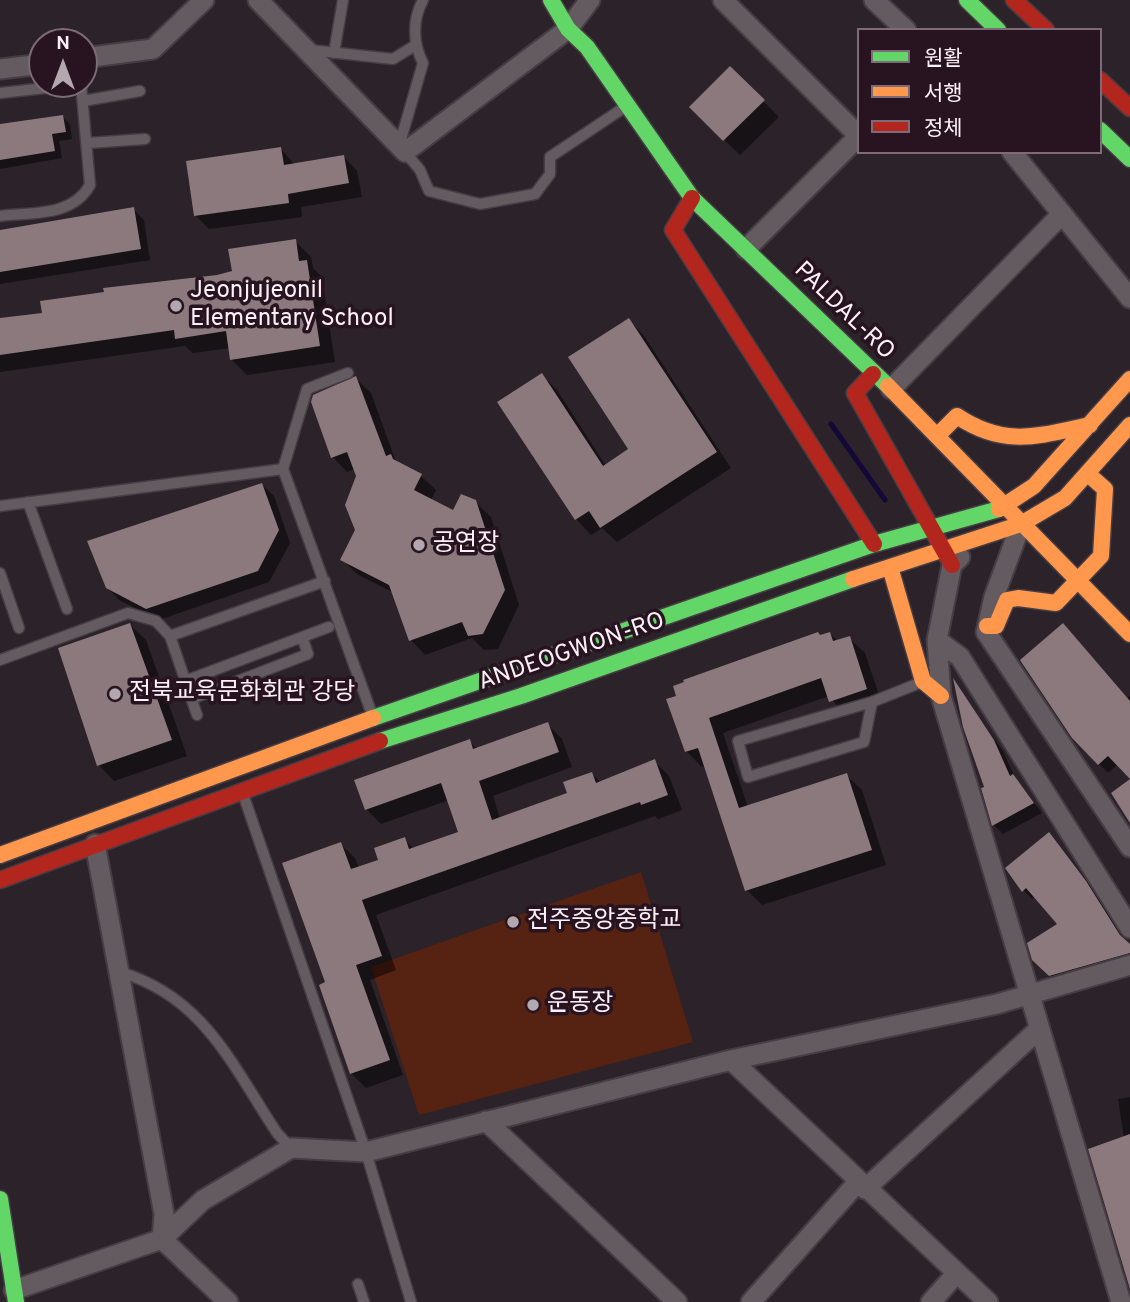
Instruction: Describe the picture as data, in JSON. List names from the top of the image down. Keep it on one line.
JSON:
{"streets":{"street":["PALDAL-RO","ANDEOGWON-RO"]},"crossings":[["PALDAL-RO","ANDEOGWON-RO"]],"places":["Jeonjujeonil Elementary School","공연장","전북교육문화회관 강당","전주중앙중학교","운동장"],"legend":["원활","서행","정체"],"north":"top"}
